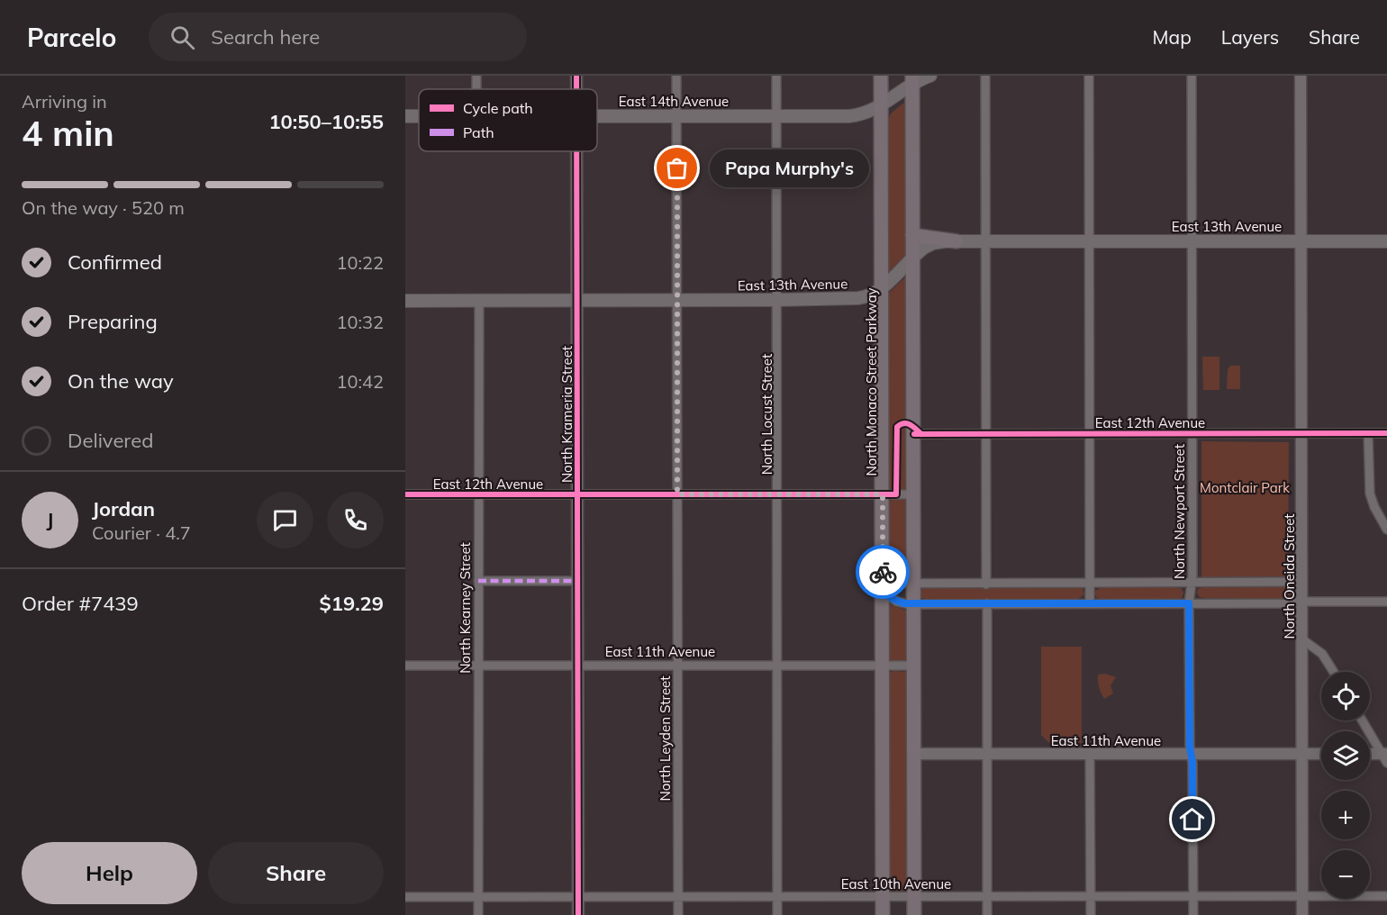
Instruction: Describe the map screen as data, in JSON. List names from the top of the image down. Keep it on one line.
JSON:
{"streets":{"main road":["East 14th Avenue","East 13th Avenue","North Monaco Street Parkway"],"street":["North Krameria Street","North Locust Street","East 12th Avenue","North Newport Street","North Oneida Street","North Kearney Street","East 11th Avenue","North Leyden Street","East 10th Avenue"]},"crossings":[["East 14th Avenue","North Monaco Street Parkway"],["East 14th Avenue","North Locust Street"],["East 14th Avenue","North Leyden Street"],["East 13th Avenue","North Monaco Street Parkway"],["East 13th Avenue","North Krameria Street"],["East 13th Avenue","North Locust Street"],["East 13th Avenue","North Newport Street"],["East 13th Avenue","North Oneida Street"],["East 13th Avenue","North Kearney Street"],["East 13th Avenue","North Leyden Street"],["North Monaco Street Parkway","East 12th Avenue"],["North Monaco Street Parkway","East 11th Avenue"],["North Monaco Street Parkway","East 10th Avenue"],["North Krameria Street","East 12th Avenue"],["North Krameria Street","East 11th Avenue"],["North Krameria Street","East 10th Avenue"],["North Locust Street","East 12th Avenue"],["North Locust Street","East 11th Avenue"],["North Locust Street","East 10th Avenue"],["East 12th Avenue","North Newport Street"],["East 12th Avenue","North Oneida Street"],["East 12th Avenue","North Kearney Street"],["East 12th Avenue","North Leyden Street"],["North Newport Street","East 11th Avenue"],["North Newport Street","East 10th Avenue"],["North Oneida Street","East 11th Avenue"],["North Oneida Street","East 10th Avenue"],["North Kearney Street","East 11th Avenue"],["North Kearney Street","East 10th Avenue"],["East 11th Avenue","North Leyden Street"],["North Leyden Street","East 10th Avenue"]],"parks":["Montclair Park"],"places":["Papa Murphy's"],"legend":["Cycle path","Path"],"page":{"header":"Parcelo","search":"Search here","nav":["Map","Layers","Share"],"heading":["4 min","Arriving in","10:50–10:55"],"panel":["Jordan","Courier · 4.7","Order #7439","$19.29"],"bubble":"Papa Murphy's","bar":"On the way · 520 m","list":[["Confirmed","10:22"],["Preparing","10:32"],["On the way","10:42"],"Delivered"],"round":"J","map_buttons":["+","−"],"buttons":["Help","Share"]}}
